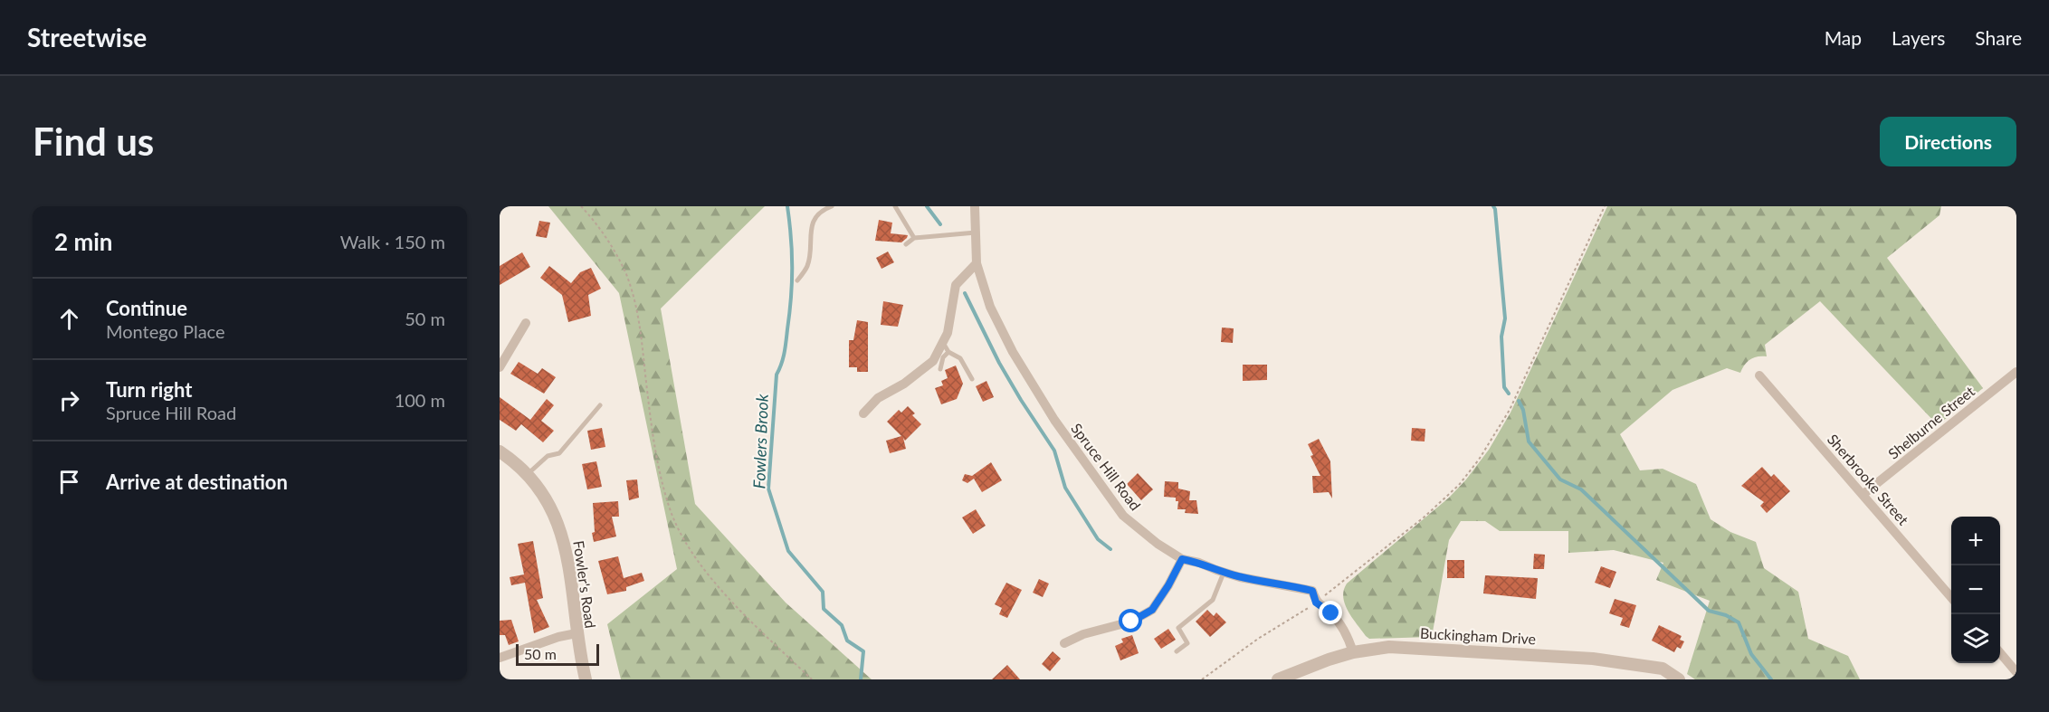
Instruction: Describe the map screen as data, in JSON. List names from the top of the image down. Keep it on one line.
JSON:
{"streets":{"street":["Shelburne Street","Spruce Hill Road","Sherbrooke Street","Fowler's Road","Buckingham Drive"]},"crossings":[["Shelburne Street","Sherbrooke Street"],["Spruce Hill Road","Buckingham Drive"]],"water":["Fowlers Brook"],"scale_bar":"50 m","page":{"header":"Streetwise","nav":["Map","Layers","Share"],"buttons":"Directions","title":"Find us","heading":["2 min","Walk · 150 m"],"list":[["Continue","Montego Place","50 m"],["Turn right","Spruce Hill Road","100 m"],"Arrive at destination"],"map_buttons":["+","−"],"scale":"50 m"}}
